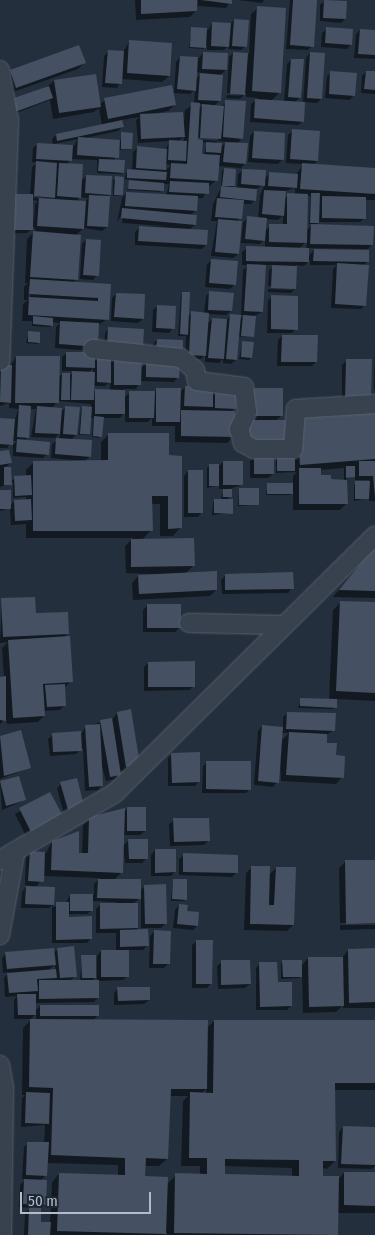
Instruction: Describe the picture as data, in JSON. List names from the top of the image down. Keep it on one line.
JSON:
{"scale_bar":"50 m"}
